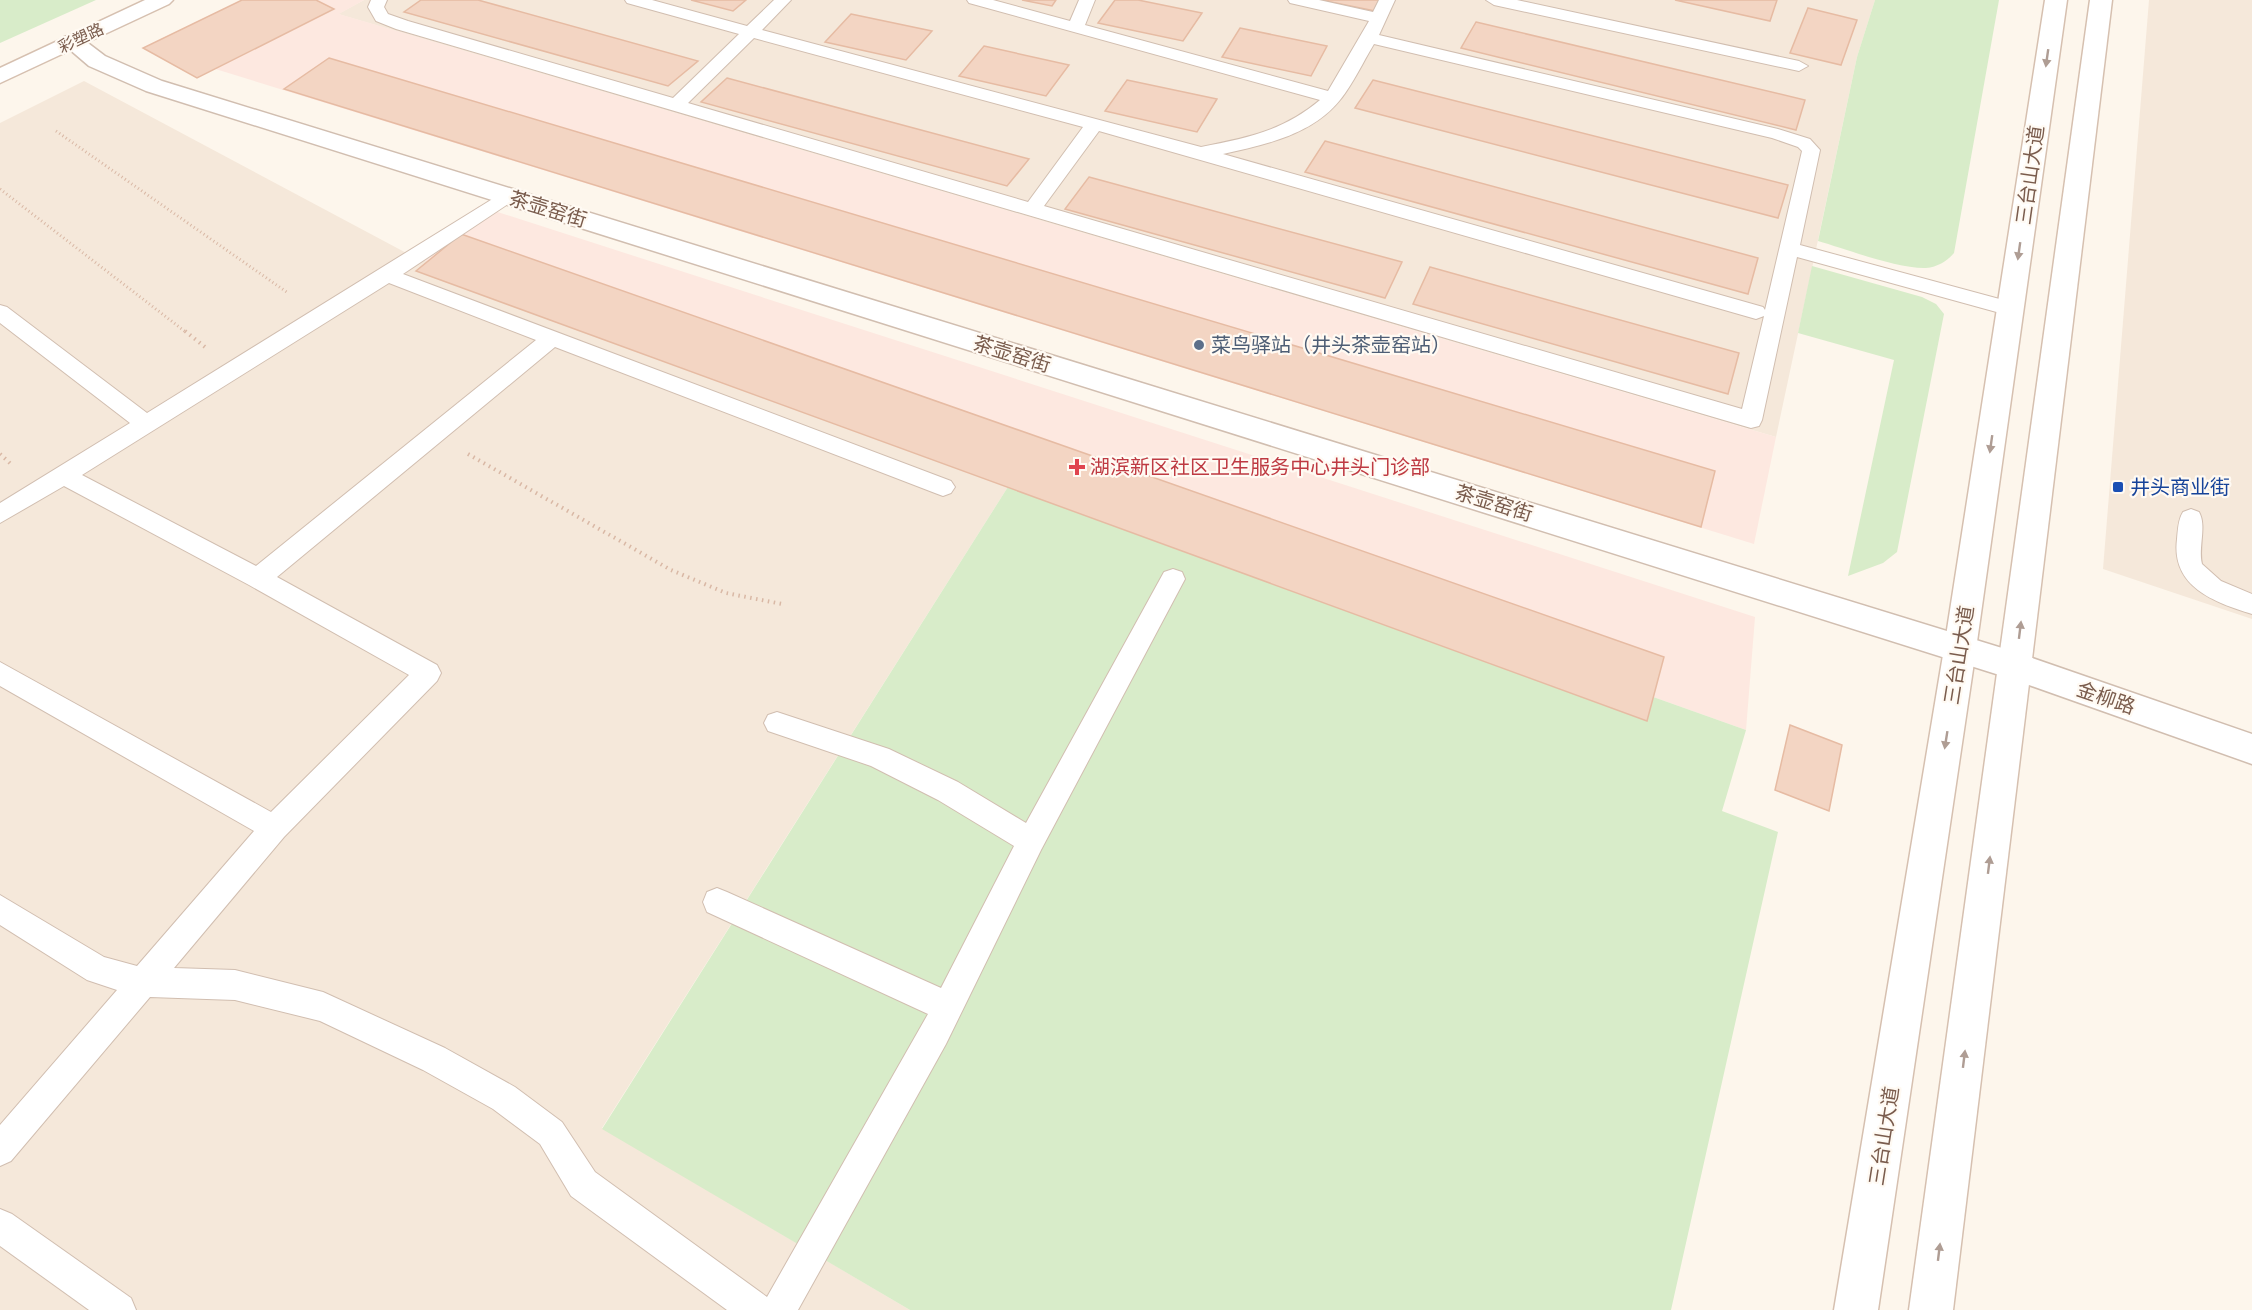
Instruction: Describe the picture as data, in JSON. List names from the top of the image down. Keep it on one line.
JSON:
{"streets":{"main road":["彩塑路","三台山大道","茶壶窑街","金柳路"]},"crossings":[["彩塑路","茶壶窑街"],["三台山大道","茶壶窑街"],["三台山大道","金柳路"],["茶壶窑街","金柳路"]],"places":{"other":["菜鸟驿站（井头茶壶窑站）"],"health":["湖滨新区社区卫生服务中心井头门诊部"],"transit":["井头商业街"]}}
